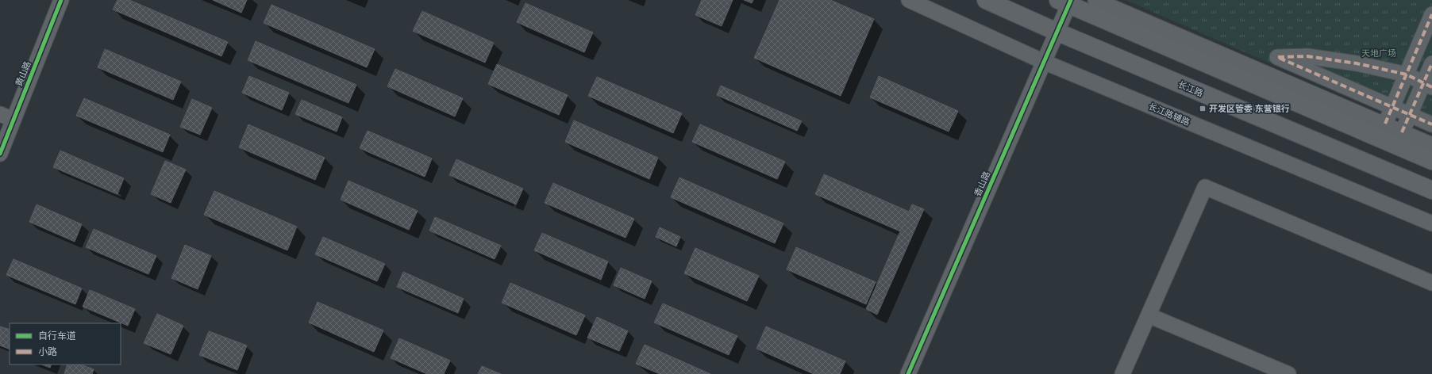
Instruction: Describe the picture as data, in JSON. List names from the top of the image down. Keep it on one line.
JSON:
{"streets":{"main road":["长江路"],"street":["黄山路","长江路辅路","香山路"]},"crossings":[["长江路","香山路"],["长江路辅路","香山路"]],"parks":["天地广场"],"places":{"transit":["开发区管委 东营银行"]},"legend":["自行车道","小路"]}
